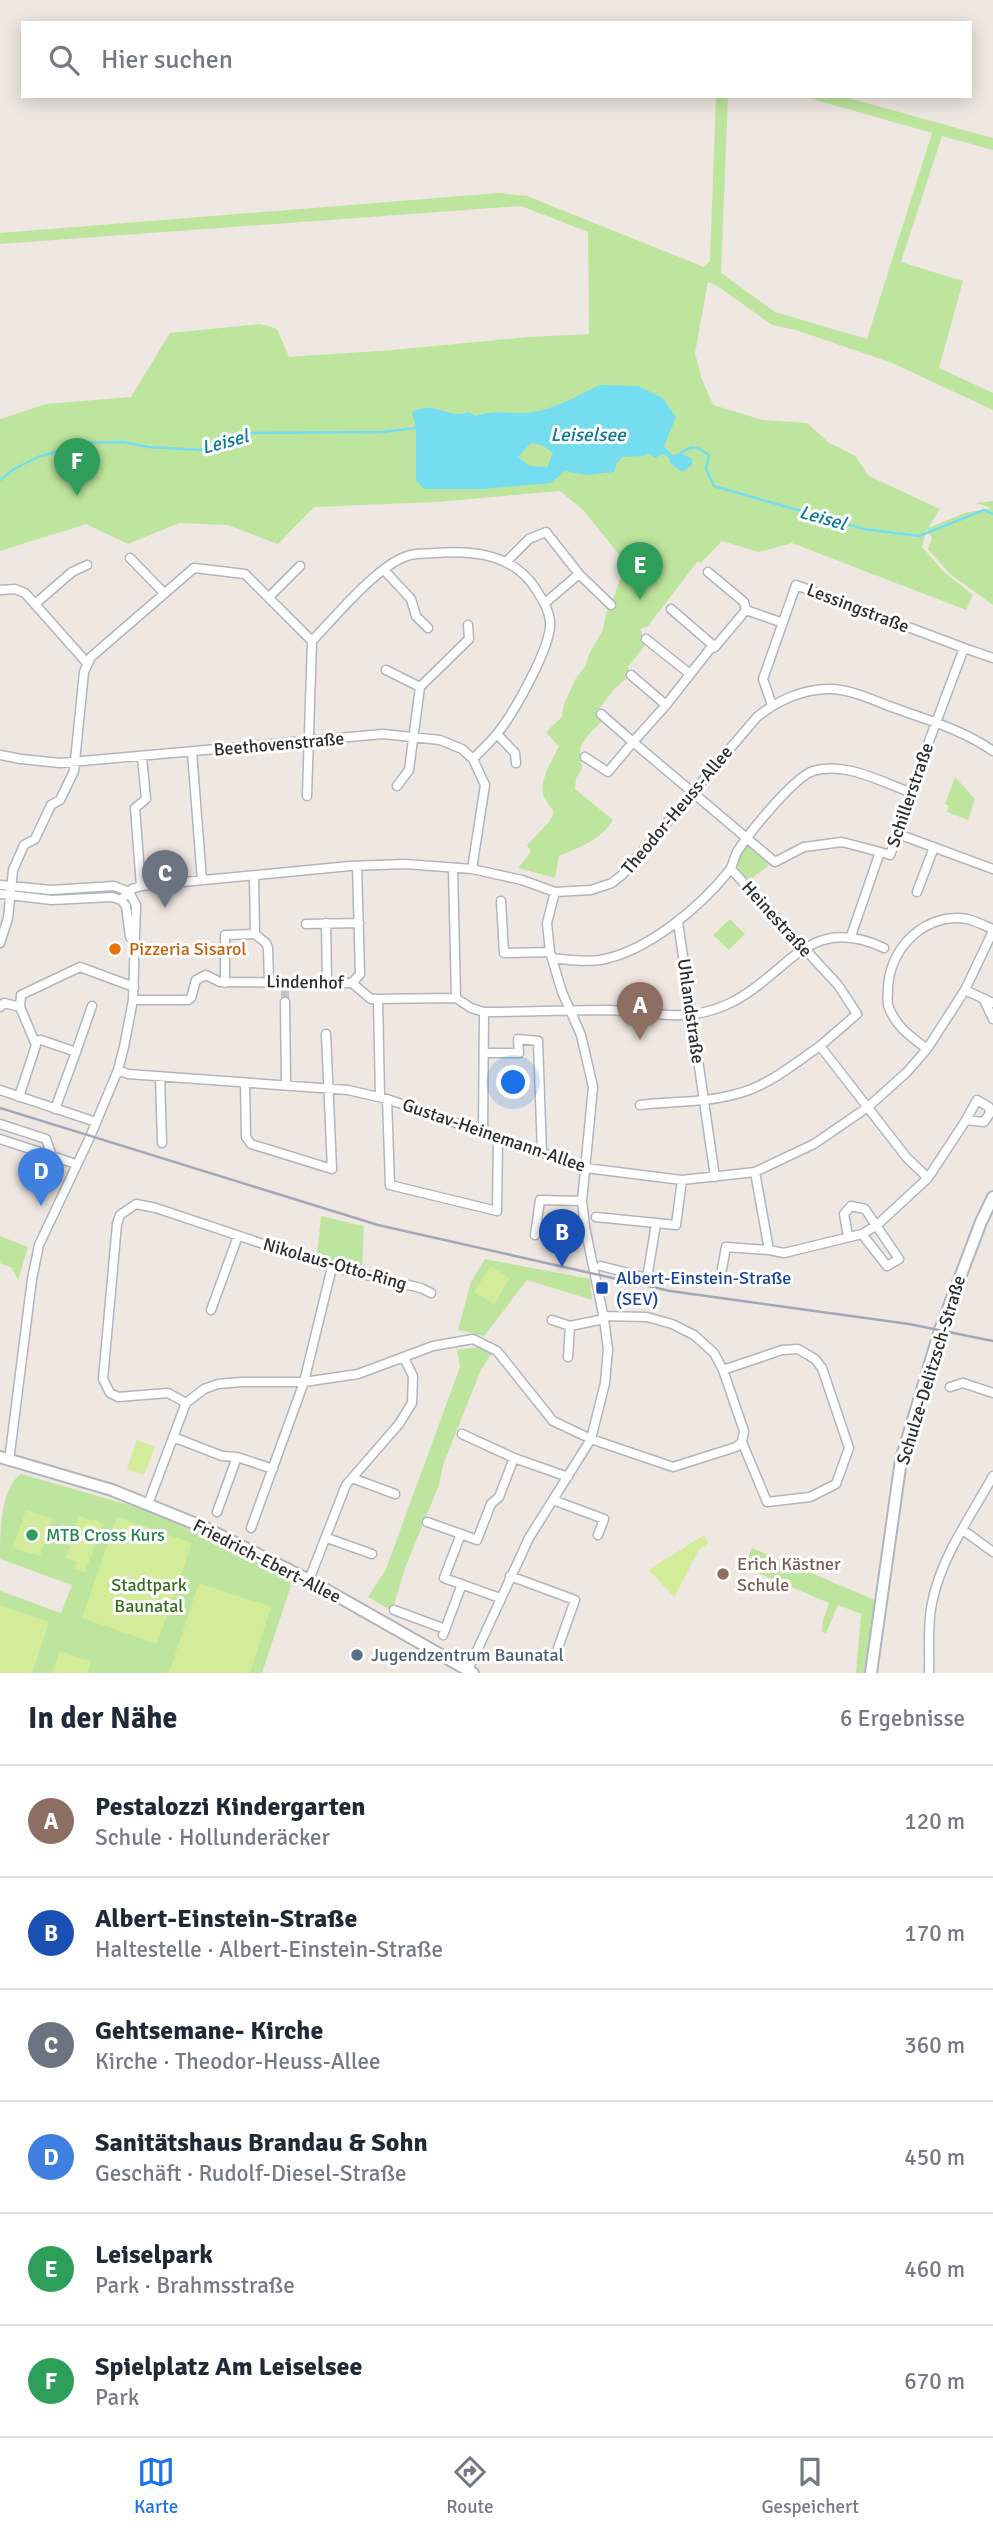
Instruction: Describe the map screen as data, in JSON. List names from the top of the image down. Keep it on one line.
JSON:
{"streets":{"street":["Lessingstraße","Beethovenstraße","Schillerstraße","Theodor-Heuss-Allee","Heinestraße","Lindenhof","Uhlandstraße","Gustav-Heinemann-Allee","Nikolaus-Otto-Ring","Schulze-Delitzsch-Straße","Friedrich-Ebert-Allee"]},"crossings":[["Lessingstraße","Theodor-Heuss-Allee"],["Schillerstraße","Theodor-Heuss-Allee"],["Schillerstraße","Heinestraße"],["Heinestraße","Uhlandstraße"],["Uhlandstraße","Gustav-Heinemann-Allee"]],"water":["Leiselsee","Leisel"],"parks":["Stadtpark Baunatal"],"places":{"other":["Pizzeria Sisarol","MTB Cross Kurs","Erich Kästner Schule","Jugendzentrum Baunatal"],"transit":["Albert-Einstein-Straße (SEV)"]},"page":{"search":"Hier suchen","pins":["F","E","C","A","D","B"],"heading":["In der Nähe","6 Ergebnisse"],"list":[{"mark":"A","name":"Pestalozzi Kindergarten","note":"Schule · Hollunderäcker","value":"120 m"},{"mark":"B","name":"Albert-Einstein-Straße","note":"Haltestelle · Albert-Einstein-Straße","value":"170 m"},{"mark":"C","name":"Gehtsemane- Kirche","note":"Kirche · Theodor-Heuss-Allee","value":"360 m"},{"mark":"D","name":"Sanitätshaus Brandau & Sohn","note":"Geschäft · Rudolf-Diesel-Straße","value":"450 m"},{"mark":"E","name":"Leiselpark","note":"Park · Brahmsstraße","value":"460 m"},{"mark":"F","name":"Spielplatz Am Leiselsee","note":"Park","value":"670 m"}],"nav":["Karte","Route","Gespeichert"]}}
